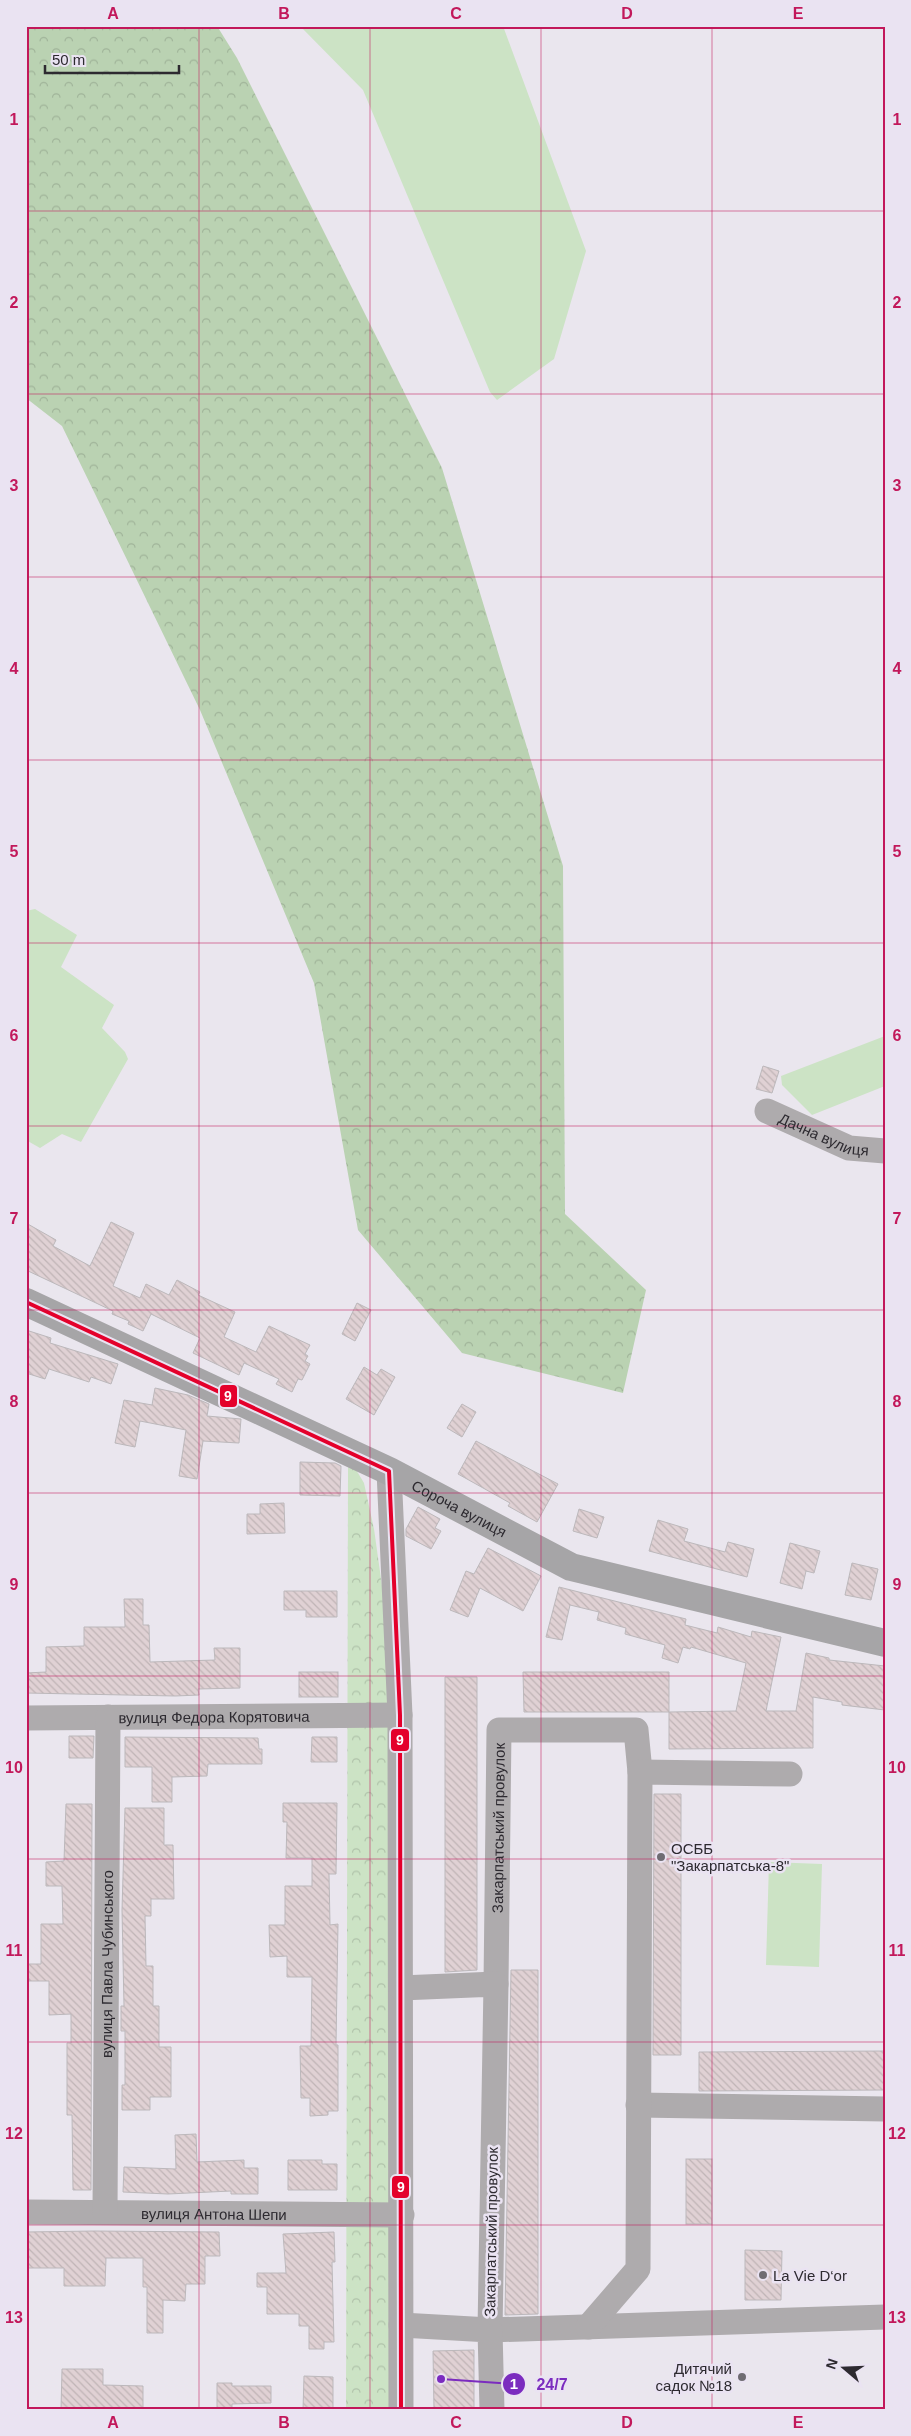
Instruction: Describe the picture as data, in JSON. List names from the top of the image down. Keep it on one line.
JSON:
{"streets":{"main road":["Сороча вулиця"],"street":["Дачна вулиця","вулиця Федора Корятовича","Закарпатський провулок","вулиця Павла Чубинського","вулиця Антона Шепи"]},"crossings":[["вулиця Федора Корятовича","вулиця Павла Чубинського"],["вулиця Павла Чубинського","вулиця Антона Шепи"]],"places":["ОСББ \"Закарпатська-8\"","La Vie D‘or","Дитячий садок №18","24/7"],"lines":["transit line 9"],"scale_bar":"50 m","north":"left","grid":{"columns":["A","B","C","D","E"],"rows":["1","2","3","4","5","6","7","8","9","10","11","12","13"]}}
